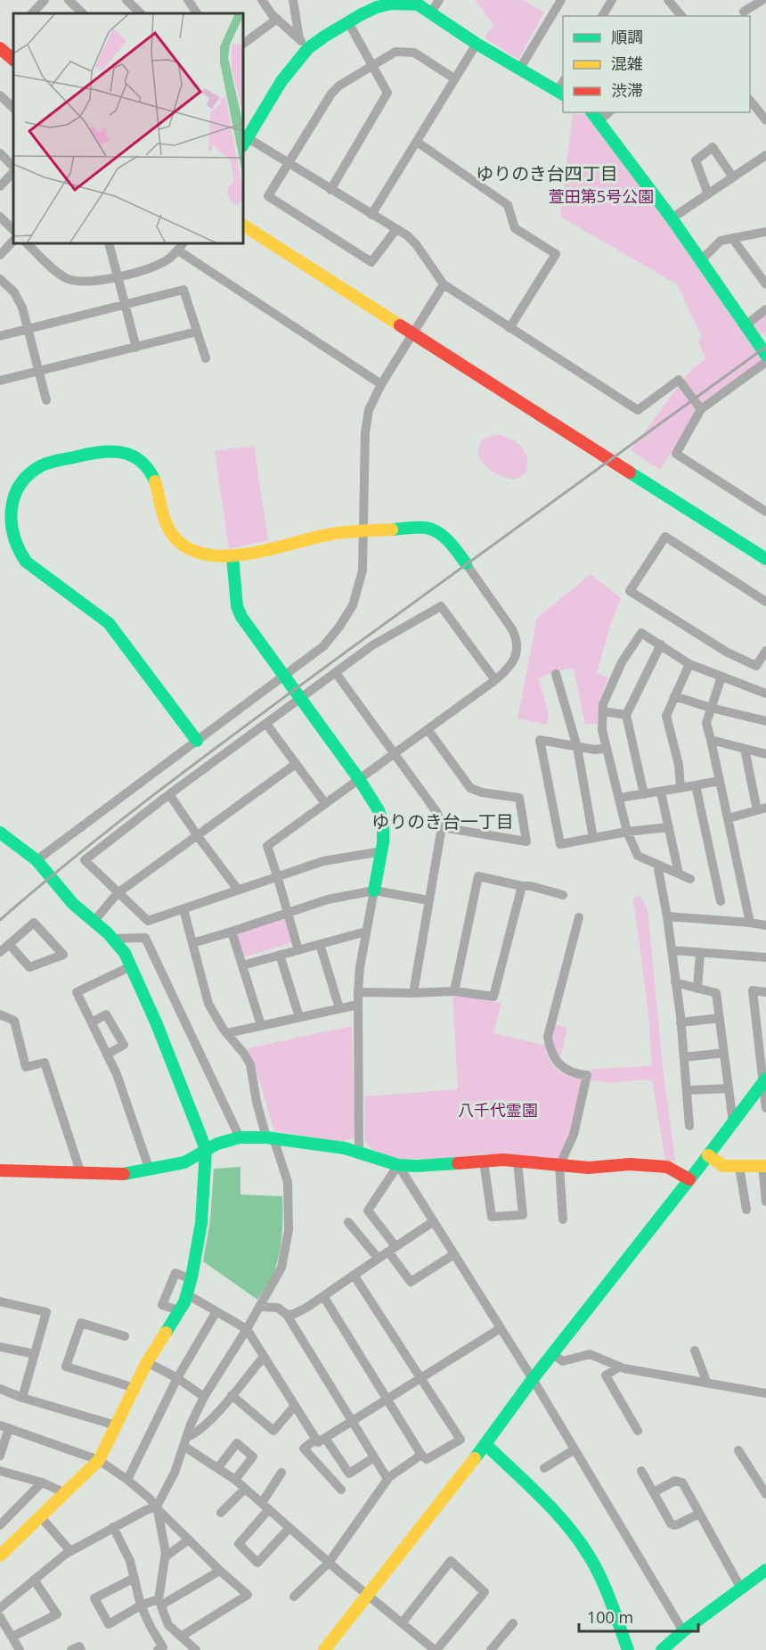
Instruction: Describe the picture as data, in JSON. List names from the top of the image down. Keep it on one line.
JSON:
{"districts":["ゆりのき台四丁目","ゆりのき台一丁目"],"parks":["萱田第5号公園","八千代霊園"],"legend":["順調","混雑","渋滞"],"scale_bar":"100 m"}
